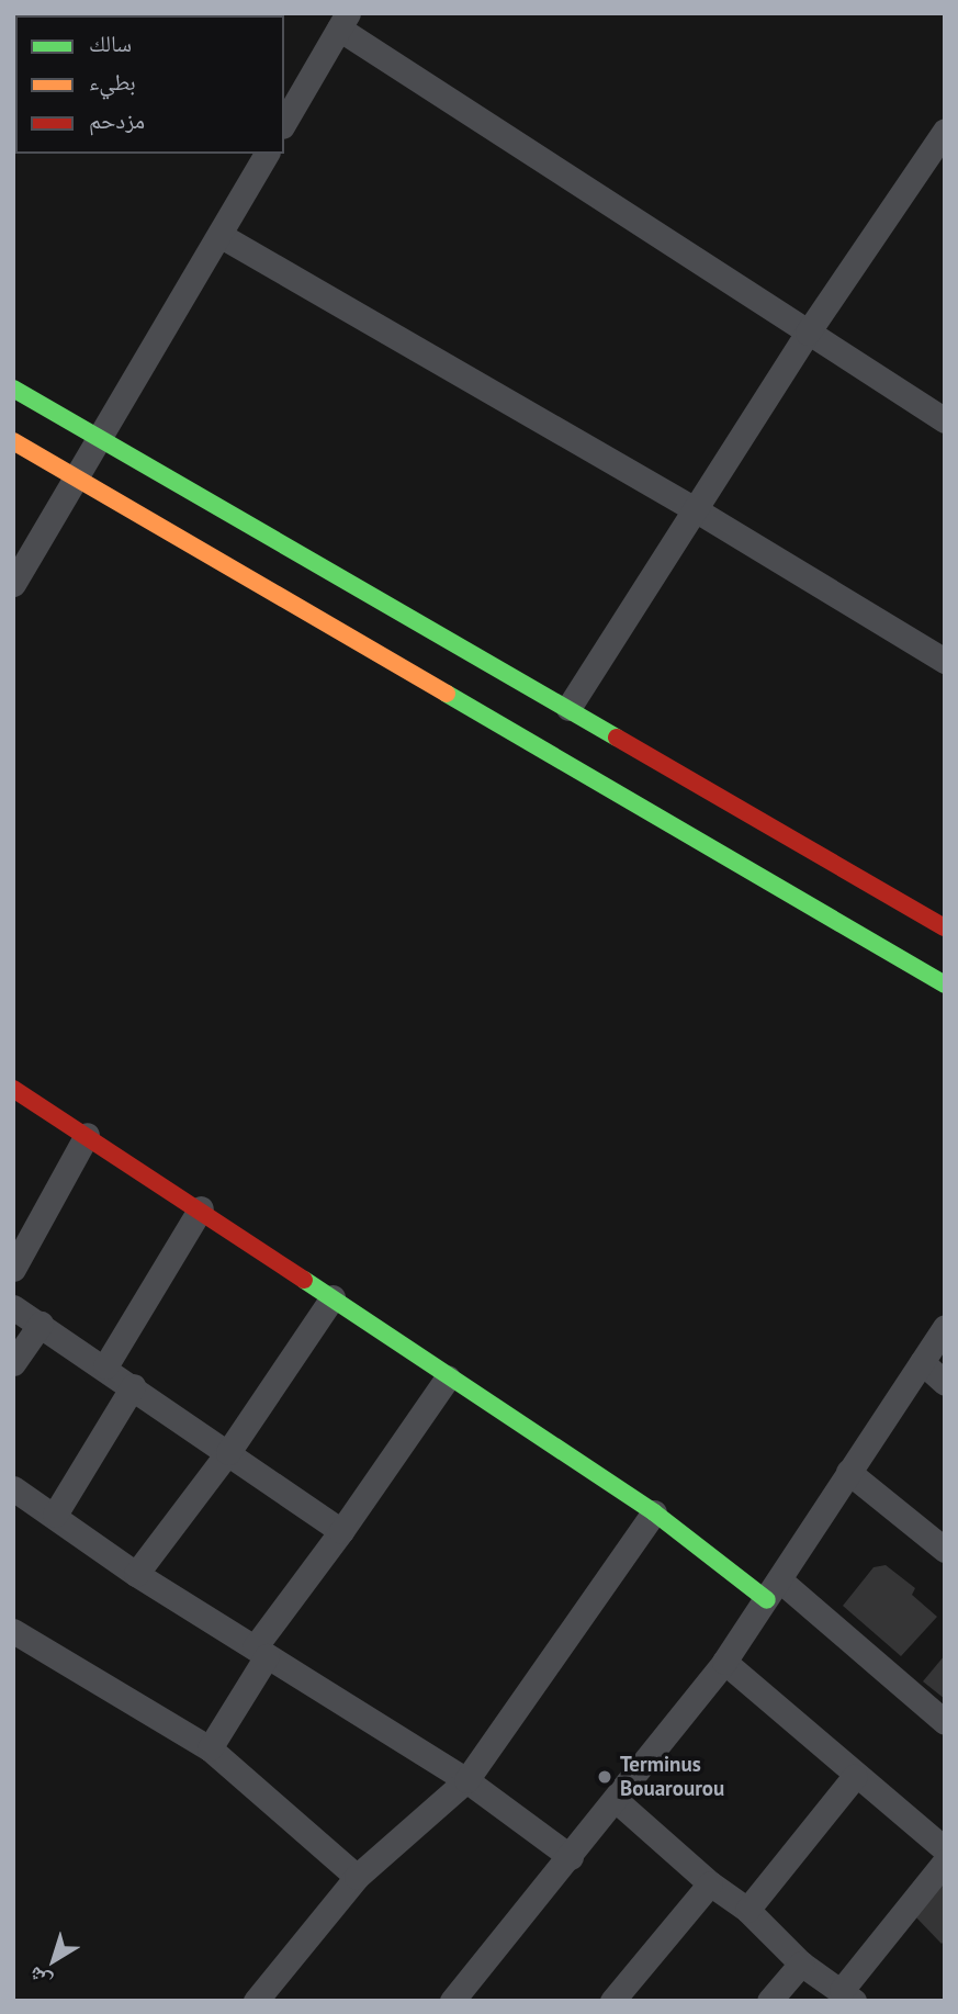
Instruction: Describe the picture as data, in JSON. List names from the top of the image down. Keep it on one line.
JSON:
{"places":["Terminus Bouarourou"],"legend":["سالك","بطيء","مزدحم"],"north":"bottom left"}
